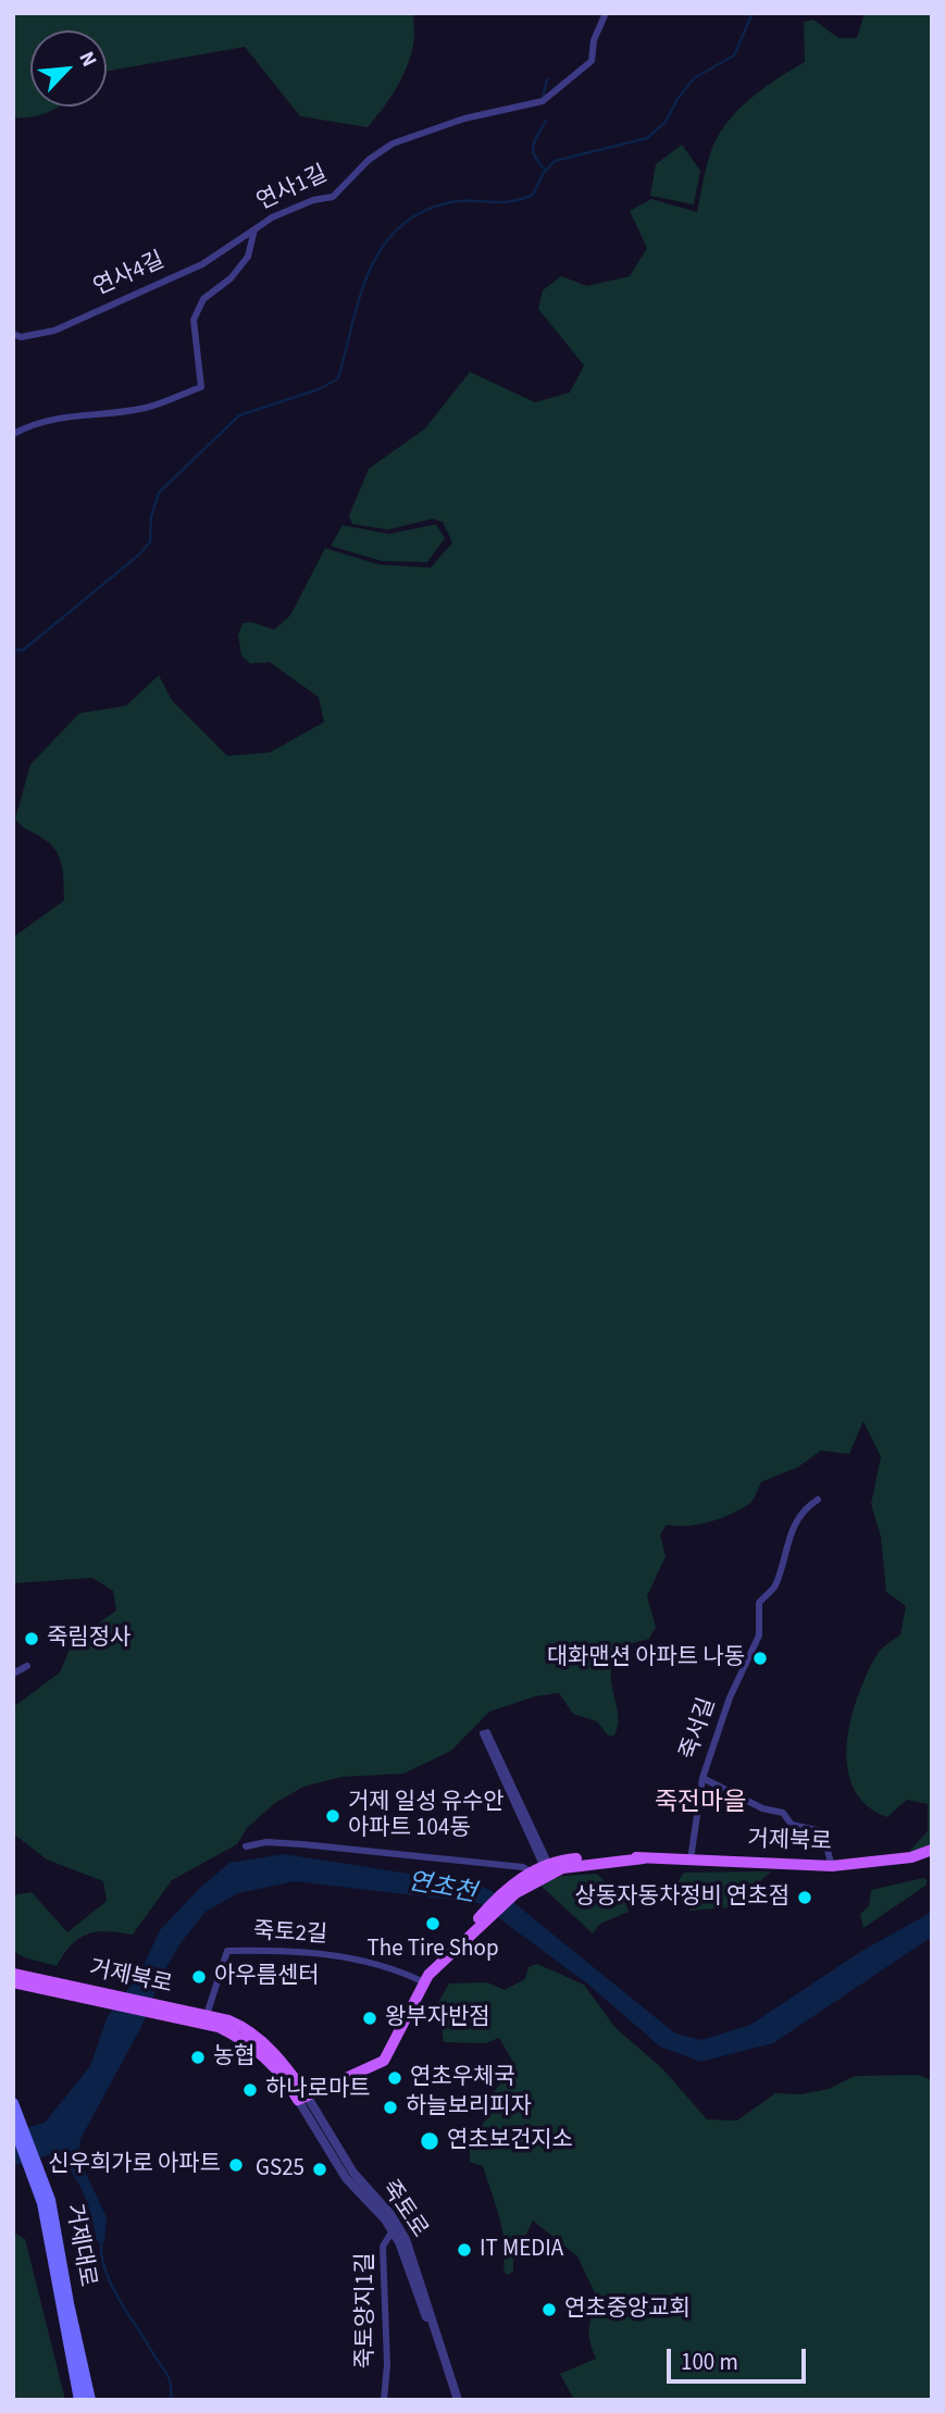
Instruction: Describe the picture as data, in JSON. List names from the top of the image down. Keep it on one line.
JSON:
{"streets":{"main road":["거제북로","거제대로"],"street":["연사1길","연사4길","죽서길","죽토2길","죽토로","죽토양지1길"]},"crossings":[["연사1길","연사4길"],["죽서길","거제북로"],["거제북로","죽토2길"],["거제북로","죽토로"],["죽토로","죽토양지1길"]],"districts":["죽전마을"],"water":["연초천"],"places":["죽림정사","대화맨션 아파트 나동","거제 일성 유수안 아파트 104동","상동자동차정비 연초점","The Tire Shop","아우름센터","왕부자반점","농협","연초우체국","하나로마트","하늘보리피자","연초보건지소","신우희가로 아파트","GS25","IT MEDIA","연초중앙교회"],"scale_bar":"100 m","north":"top right"}
